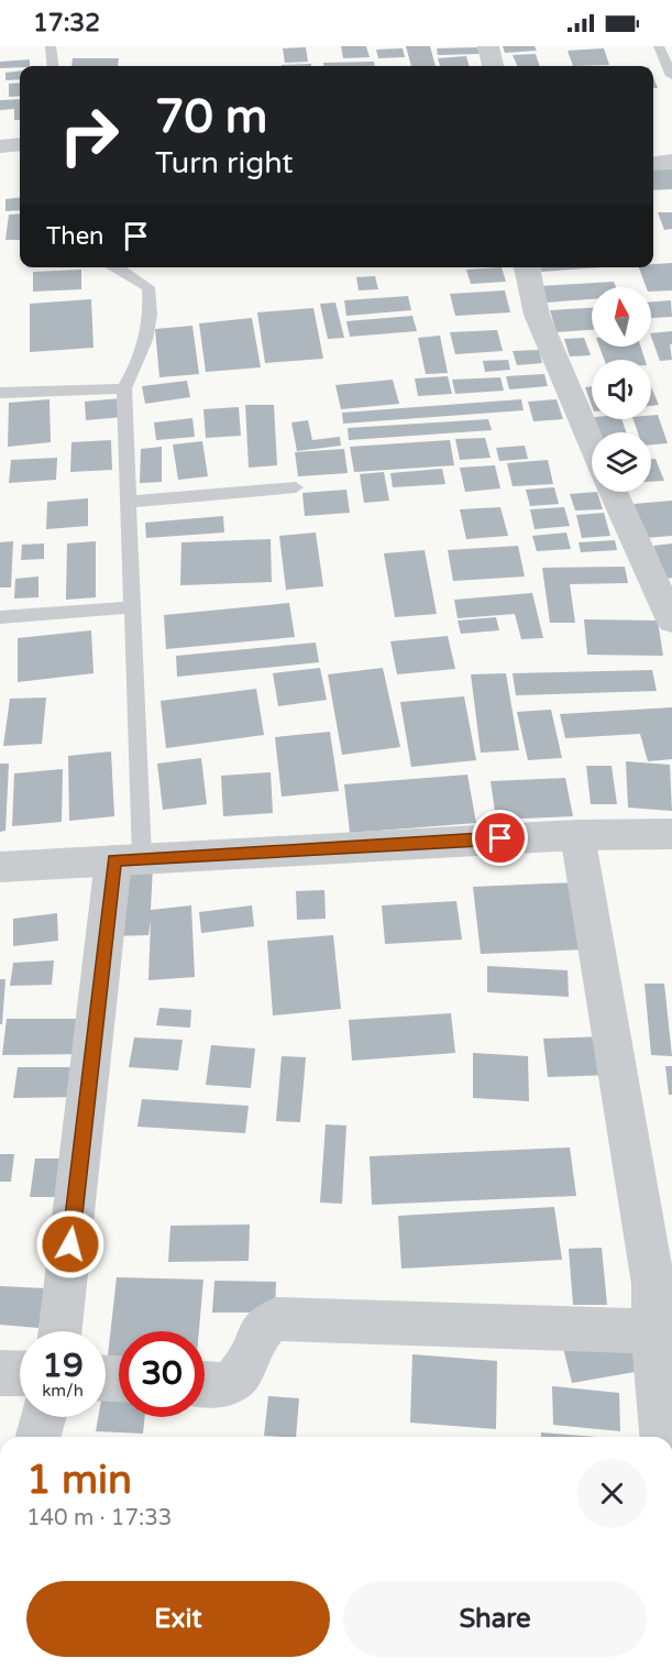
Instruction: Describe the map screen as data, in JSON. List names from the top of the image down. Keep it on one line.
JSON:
{"north":"top","page":{"status":"17:32","turn":["70 m","Turn right"],"then":"Then","speed":"19 km/h","limit":"30","heading":["1 min","140 m · 17:33"],"buttons":["Exit","Share"]}}
